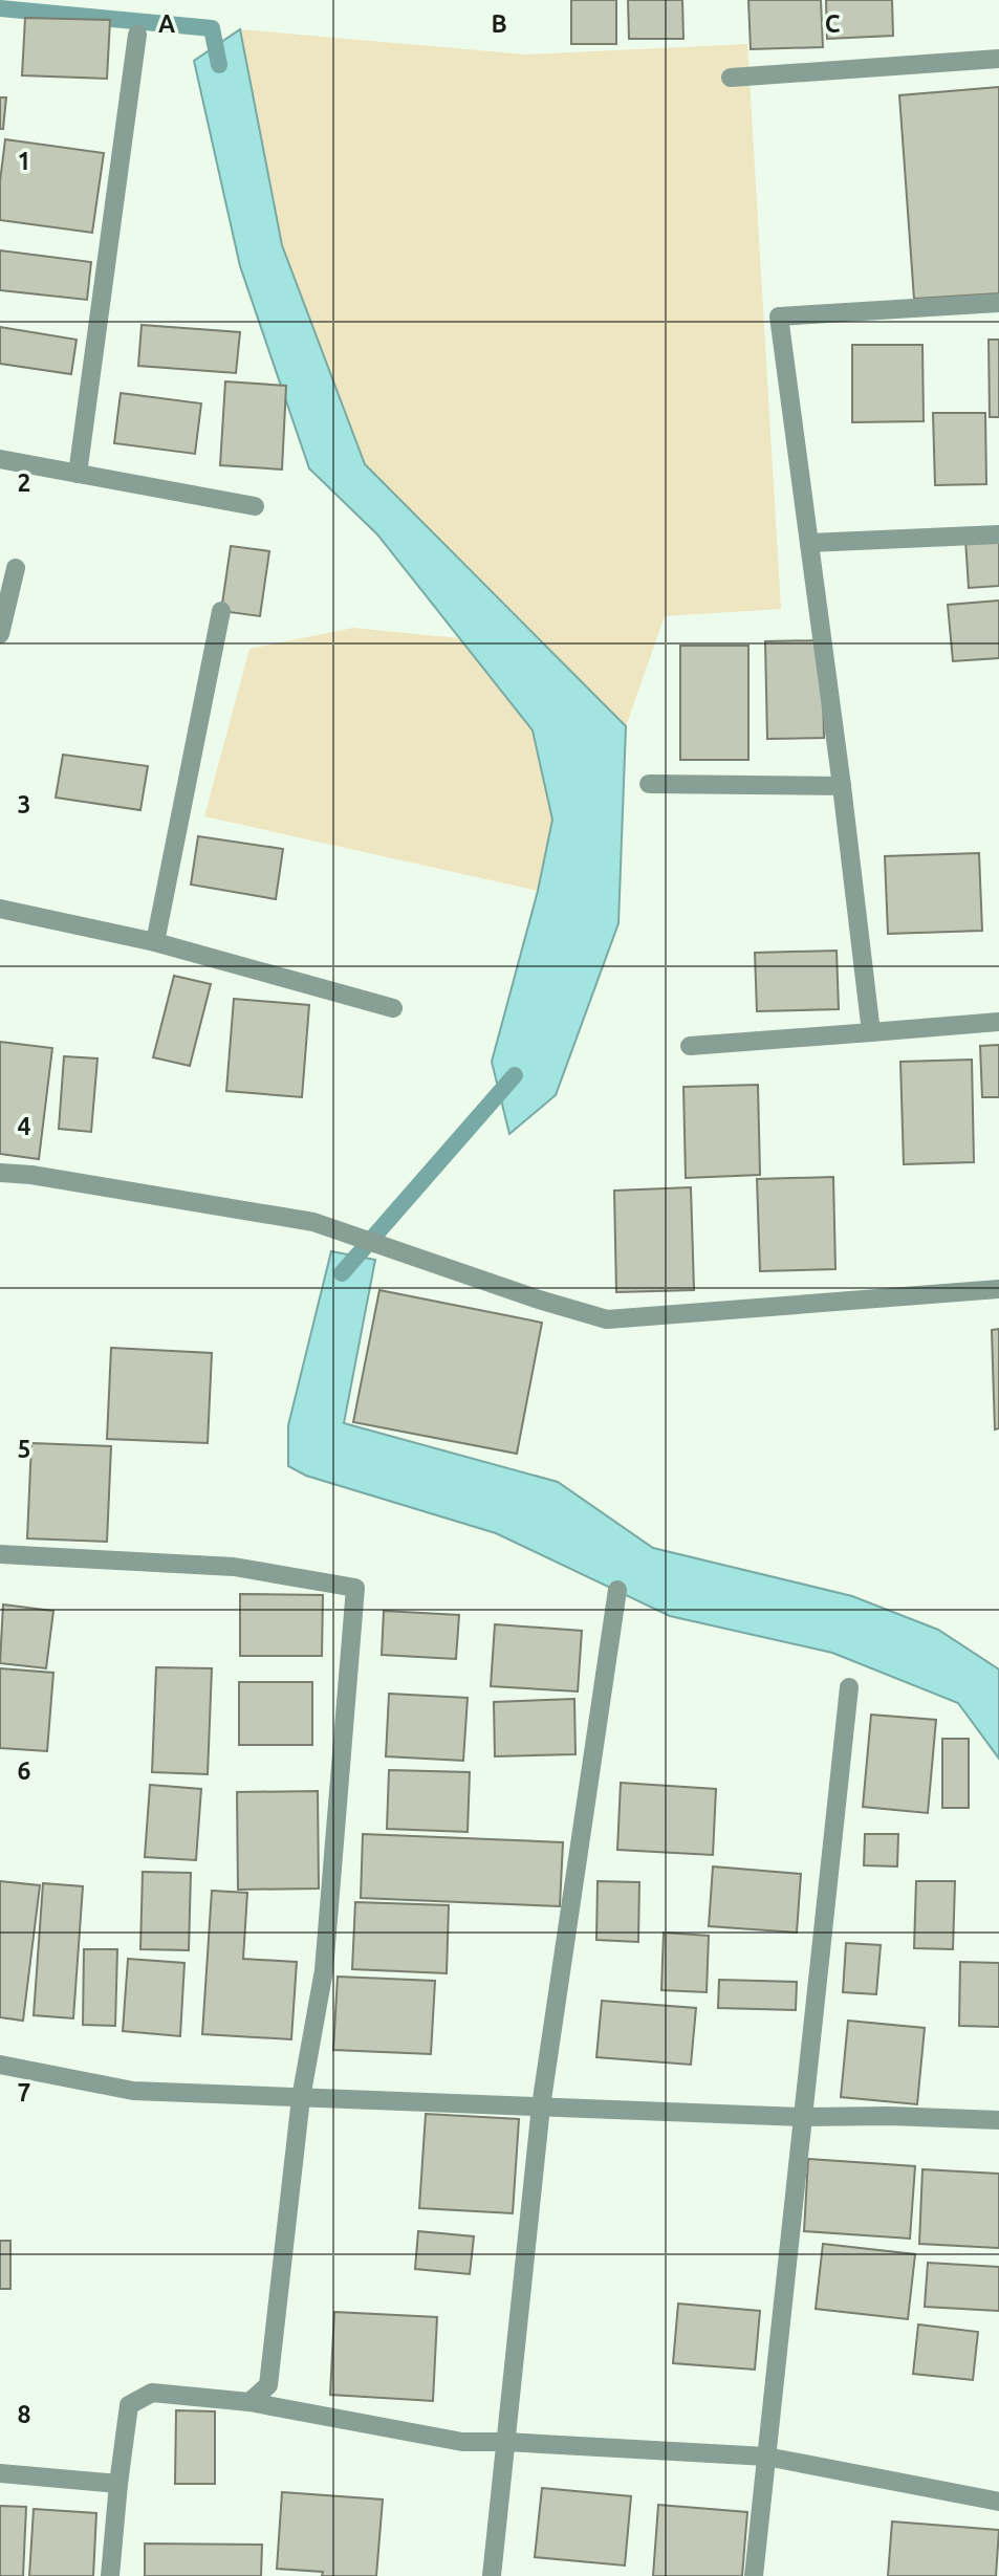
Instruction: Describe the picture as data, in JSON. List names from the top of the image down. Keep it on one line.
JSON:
{"grid":{"columns":["A","B","C"],"rows":["1","2","3","4","5","6","7","8"]}}
